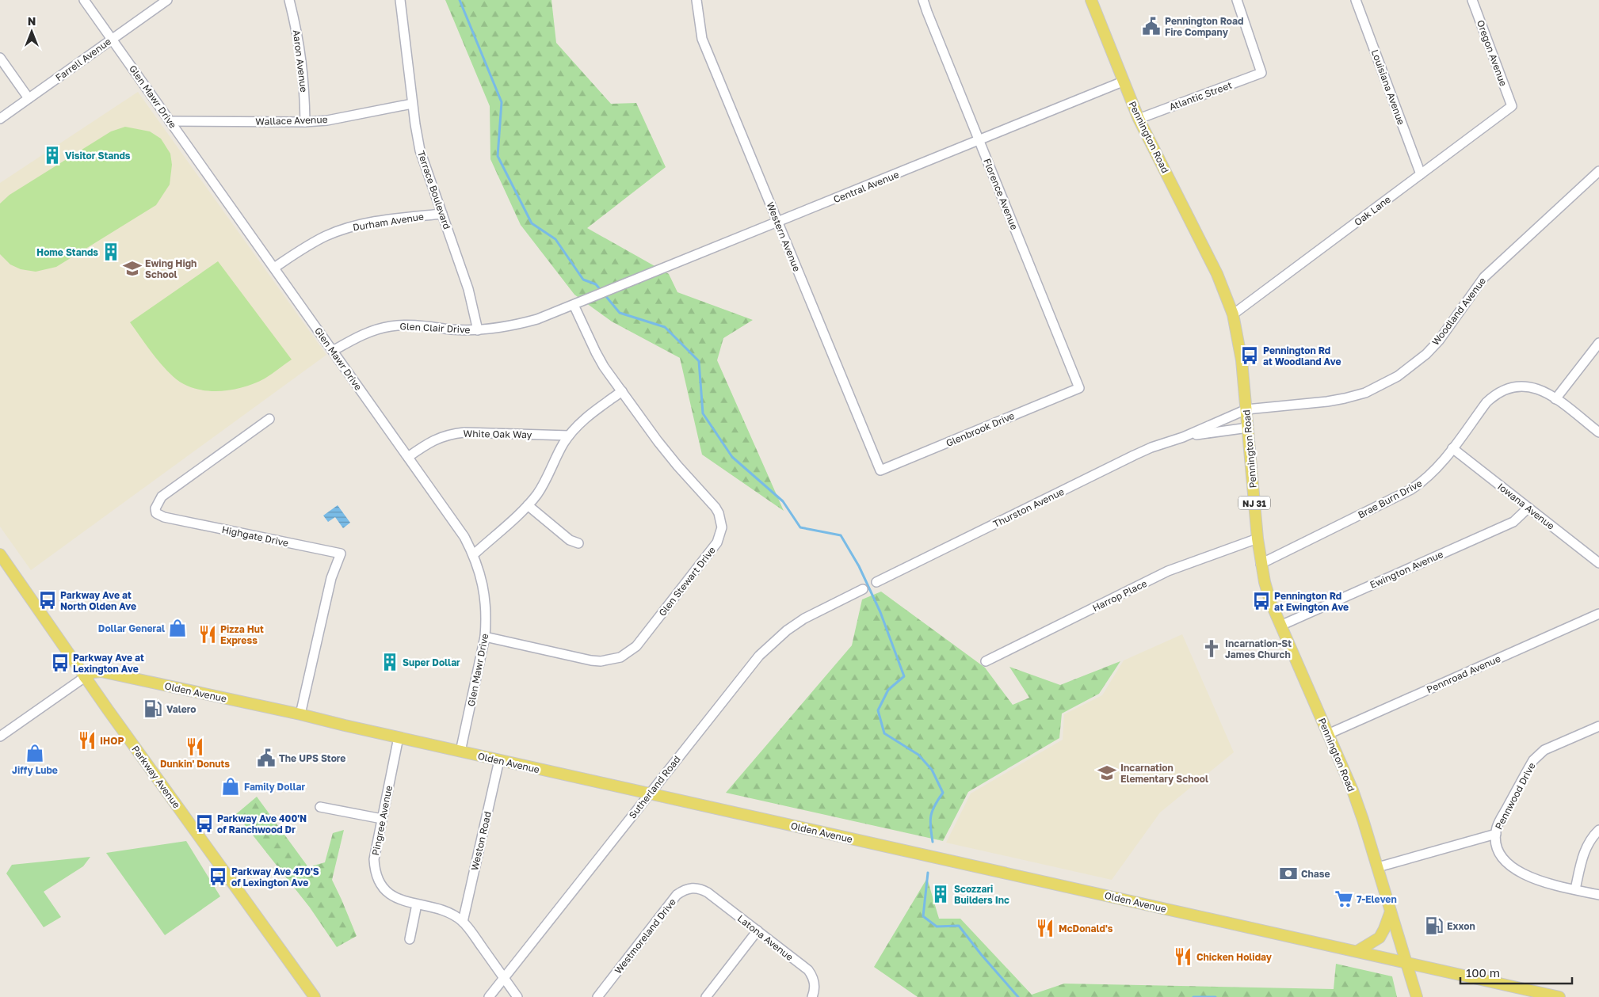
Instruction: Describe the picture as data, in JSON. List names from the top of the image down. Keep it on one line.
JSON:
{"streets":{"main road":["Pennington Road","NJ 31","Olden Avenue","Parkway Avenue"],"street":["Oregon Avenue","Farrell Avenue","Aaron Avenue","Louisiana Avenue","Atlantic Street","Glen Mawr Drive","Wallace Avenue","Central Avenue","Terrace Boulevard","Florence Avenue","Oak Lane","Durham Avenue","Western Avenue","Woodland Avenue","Glen Clair Drive","Glenbrook Drive","White Oak Way","Brae Burn Drive","Iowana Avenue","Thurston Avenue","Highgate Drive","Ewington Avenue","Glen Stewart Drive","Harrop Place","Pennroad Avenue","Sutherland Road","Pennwood Drive","Pingree Avenue","Weston Road","Westmoreland Drive","Latona Avenue"]},"crossings":[["Oregon Avenue","Oak Lane"],["Farrell Avenue","Glen Mawr Drive"],["Aaron Avenue","Wallace Avenue"],["Louisiana Avenue","Oak Lane"],["Atlantic Street","Pennington Road"],["Glen Mawr Drive","Wallace Avenue"],["Glen Mawr Drive","Durham Avenue"],["Glen Mawr Drive","Glen Clair Drive"],["Glen Mawr Drive","White Oak Way"],["Glen Mawr Drive","Glen Stewart Drive"],["Glen Mawr Drive","Olden Avenue"],["Wallace Avenue","Terrace Boulevard"],["Pennington Road","Central Avenue"],["Pennington Road","Oak Lane"],["Pennington Road","Woodland Avenue"],["Pennington Road","Brae Burn Drive"],["Pennington Road","Thurston Avenue"],["Pennington Road","Ewington Avenue"],["Pennington Road","Harrop Place"],["Pennington Road","Pennroad Avenue"],["Pennington Road","Olden Avenue"],["Pennington Road","Pennwood Drive"],["Central Avenue","Florence Avenue"],["Central Avenue","Western Avenue"],["Central Avenue","Glen Clair Drive"],["Terrace Boulevard","Durham Avenue"],["Terrace Boulevard","Glen Clair Drive"],["Florence Avenue","Glenbrook Drive"],["Western Avenue","Glenbrook Drive"],["Woodland Avenue","Thurston Avenue"],["Glen Clair Drive","Glen Stewart Drive"],["Brae Burn Drive","Iowana Avenue"],["Iowana Avenue","Ewington Avenue"],["Highgate Drive","Olden Avenue"],["Olden Avenue","Parkway Avenue"],["Olden Avenue","Sutherland Road"],["Olden Avenue","Pingree Avenue"],["Olden Avenue","Weston Road"],["Sutherland Road","Pingree Avenue"],["Pingree Avenue","Weston Road"],["Westmoreland Drive","Latona Avenue"]],"places":{"public building":["Pennington Road Fire Company","The UPS Store"],"building":["Visitor Stands","Home Stands","Super Dollar","Scozzari Builders Inc"],"school or university":["Ewing High School","Incarnation Elementary School"],"bus stop":["Pennington Rd at Woodland Ave","Parkway Ave at North Olden Ave","Pennington Rd at Ewington Ave","Parkway Ave at Lexington Ave","Parkway Ave 400'N of Ranchwood Dr","Parkway Ave 470'S of Lexington Ave"],"shop":["Dollar General","Jiffy Lube","Family Dollar"],"restaurant":["Pizza Hut Express","IHOP","Dunkin' Donuts","McDonald's","Chicken Holiday"],"church":["Incarnation-St James Church"],"fuel station":["Valero","Exxon"],"bank":["Chase"],"supermarket":["7-Eleven"]},"scale_bar":"100 m","north":"top"}
